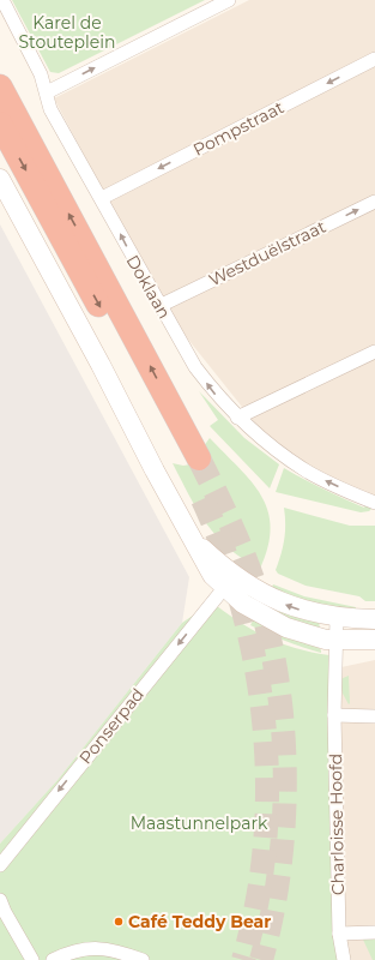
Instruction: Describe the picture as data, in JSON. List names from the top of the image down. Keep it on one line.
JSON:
{"streets":{"highway":["Doklaan"],"street":["Pompstraat","Westduëlstraat","Ponserpad","Charloisse Hoofd"]},"crossings":[["Pompstraat","Doklaan"],["Westduëlstraat","Doklaan"]],"one_way":["Pompstraat","Westduëlstraat","Ponserpad"],"parks":["Karel de Stouteplein","Maastunnelpark"],"places":["Café Teddy Bear"]}
